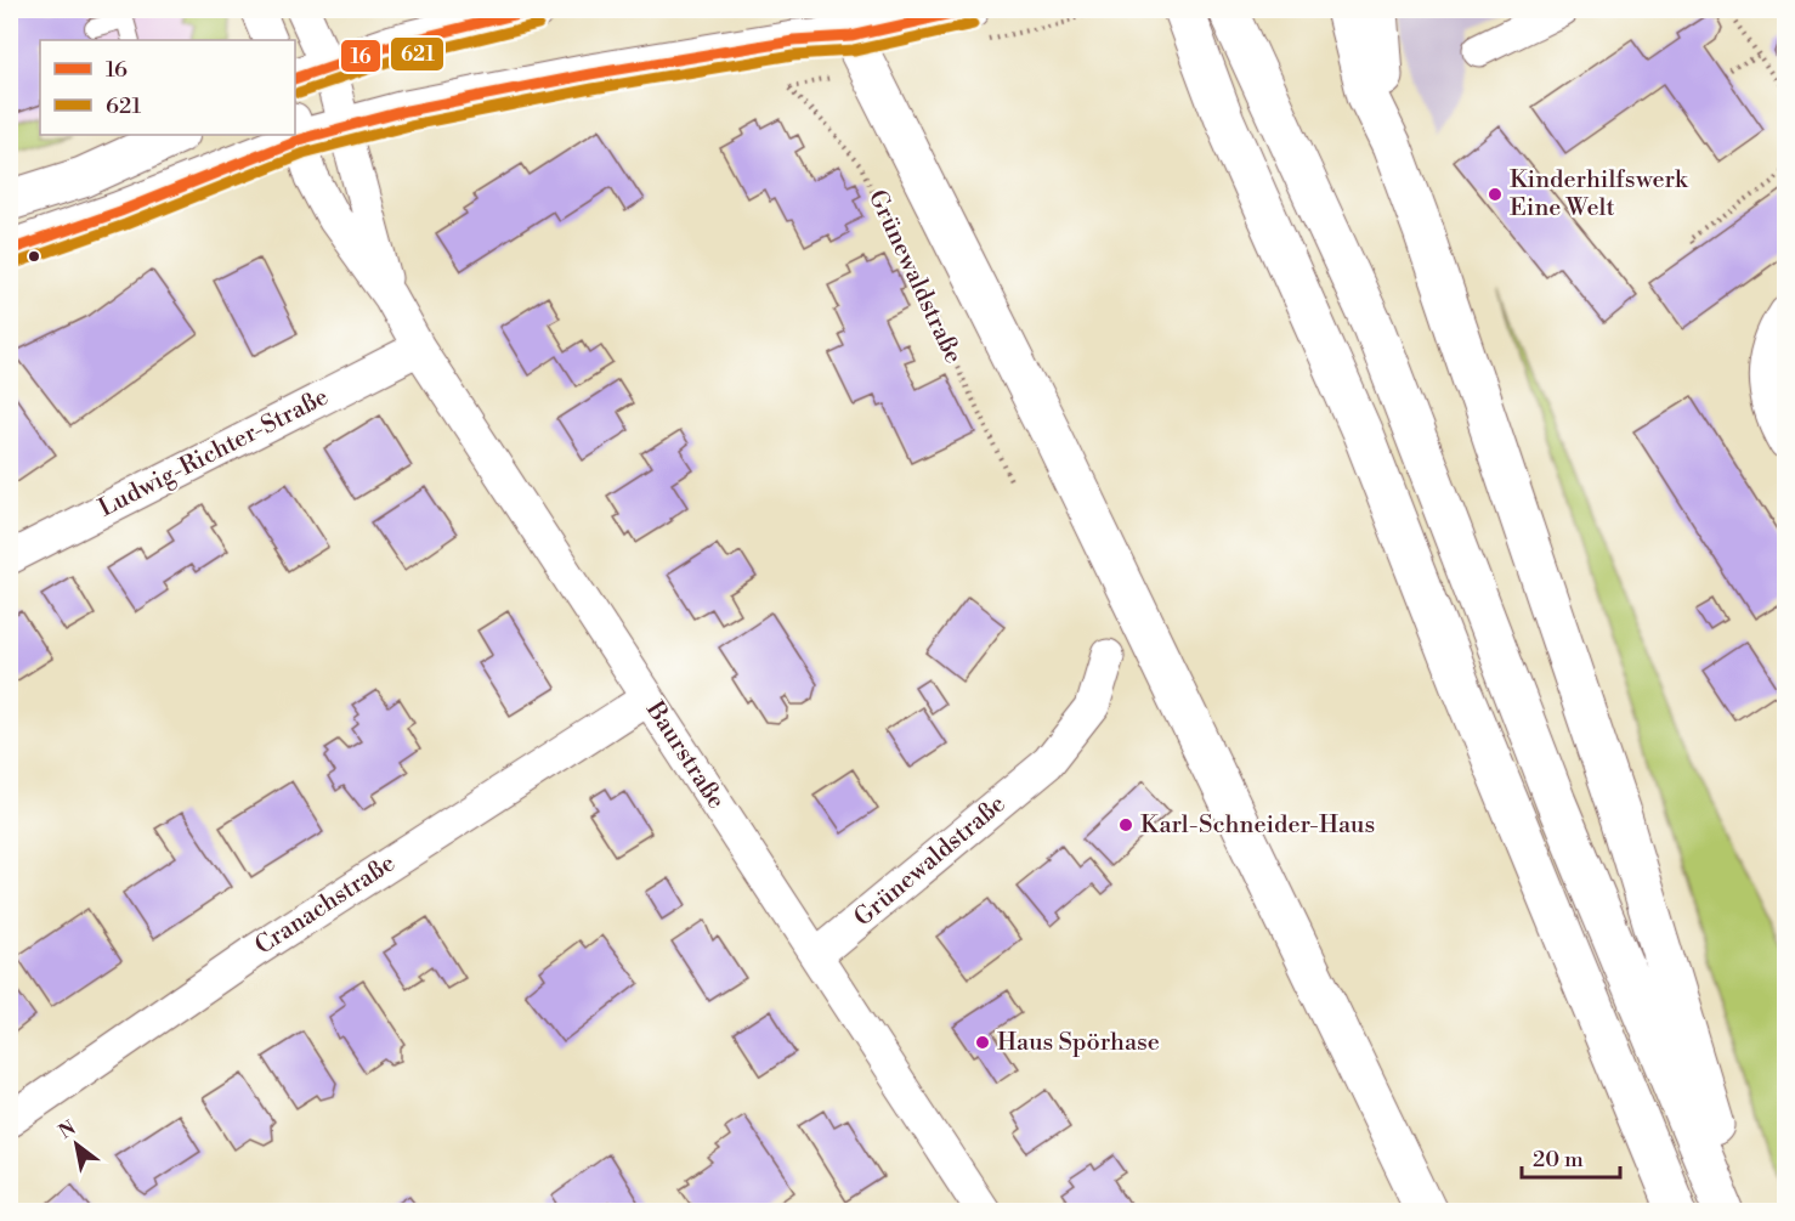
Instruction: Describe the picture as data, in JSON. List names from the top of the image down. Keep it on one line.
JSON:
{"streets":{"street":["Grünewaldstraße","Ludwig-Richter-Straße","Baurstraße","Cranachstraße"]},"crossings":[["Grünewaldstraße","Baurstraße"],["Ludwig-Richter-Straße","Baurstraße"],["Baurstraße","Cranachstraße"]],"places":["Kinderhilfswerk Eine Welt","Karl-Schneider-Haus","Haus Spörhase"],"lines":["transit line 16","transit line 621"],"legend":["16","621"],"scale_bar":"20 m","north":"top left"}
